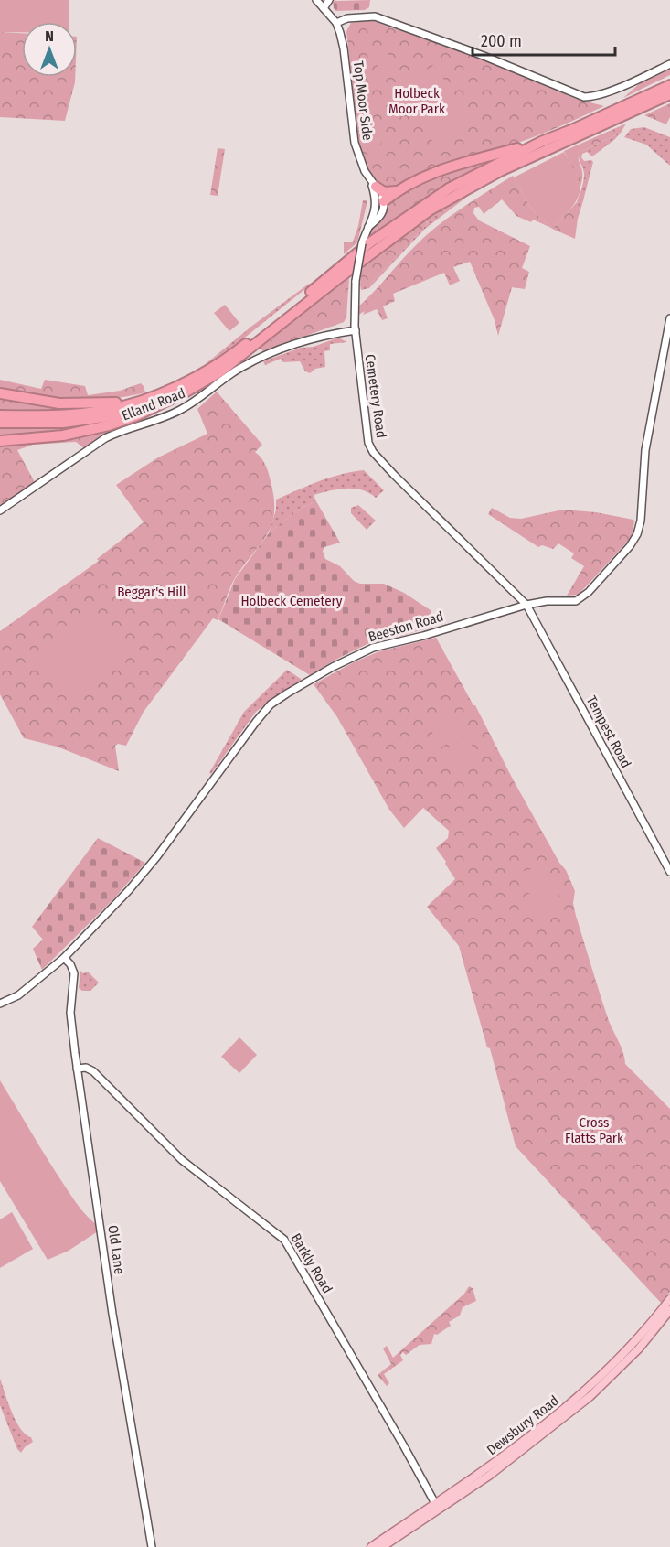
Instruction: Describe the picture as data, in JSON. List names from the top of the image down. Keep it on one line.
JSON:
{"streets":{"main road":["Dewsbury Road"],"street":["Top Moor Side","Cemetery Road","Elland Road","Beeston Road","Tempest Road","Old Lane","Barkly Road"]},"crossings":[["Top Moor Side","Cemetery Road"],["Cemetery Road","Elland Road"],["Cemetery Road","Beeston Road"],["Cemetery Road","Tempest Road"],["Beeston Road","Tempest Road"],["Beeston Road","Old Lane"],["Old Lane","Barkly Road"],["Barkly Road","Dewsbury Road"]],"parks":["Holbeck Moor Park","Beggar's Hill","Holbeck Cemetery","Cross Flatts Park"],"scale_bar":"200 m","north":"top"}
